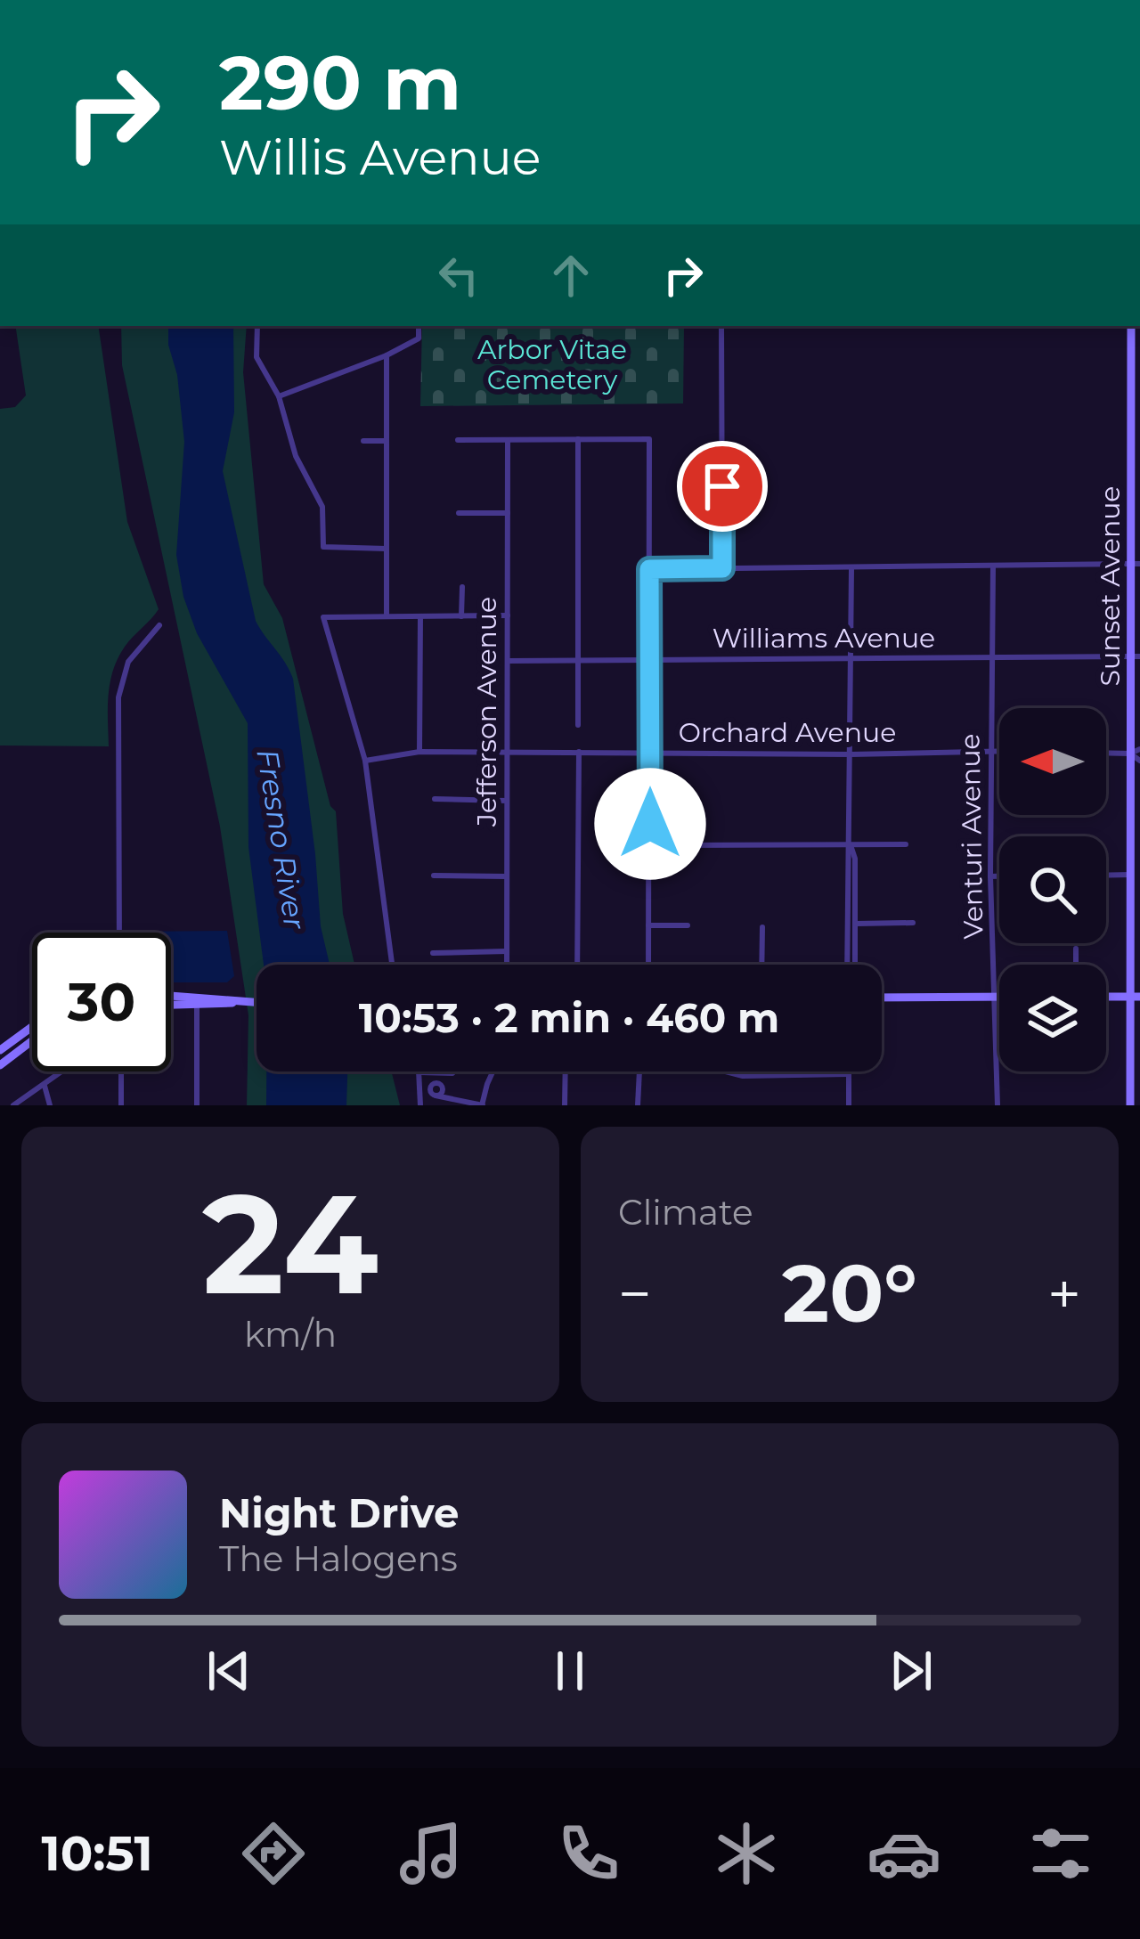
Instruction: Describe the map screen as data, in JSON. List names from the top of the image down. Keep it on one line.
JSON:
{"streets":{"main road":["Sunset Avenue"],"street":["Williams Avenue","Jefferson Avenue","Orchard Avenue","Venturi Avenue"]},"crossings":[["Sunset Avenue","Williams Avenue"],["Williams Avenue","Jefferson Avenue"],["Williams Avenue","Venturi Avenue"],["Jefferson Avenue","Orchard Avenue"],["Orchard Avenue","Venturi Avenue"]],"water":["Fresno River"],"parks":["Arbor Vitae Cemetery"],"north":"left","page":{"turn":["290 m","Willis Avenue"],"limit":"30","trip":"10:53 · 2 min · 460 m","tile":[["24","km/h"],"Climate"],"heat":["−","20°","+"],"song":["Night Drive","The Halogens"],"tabs":"10:51"}}
